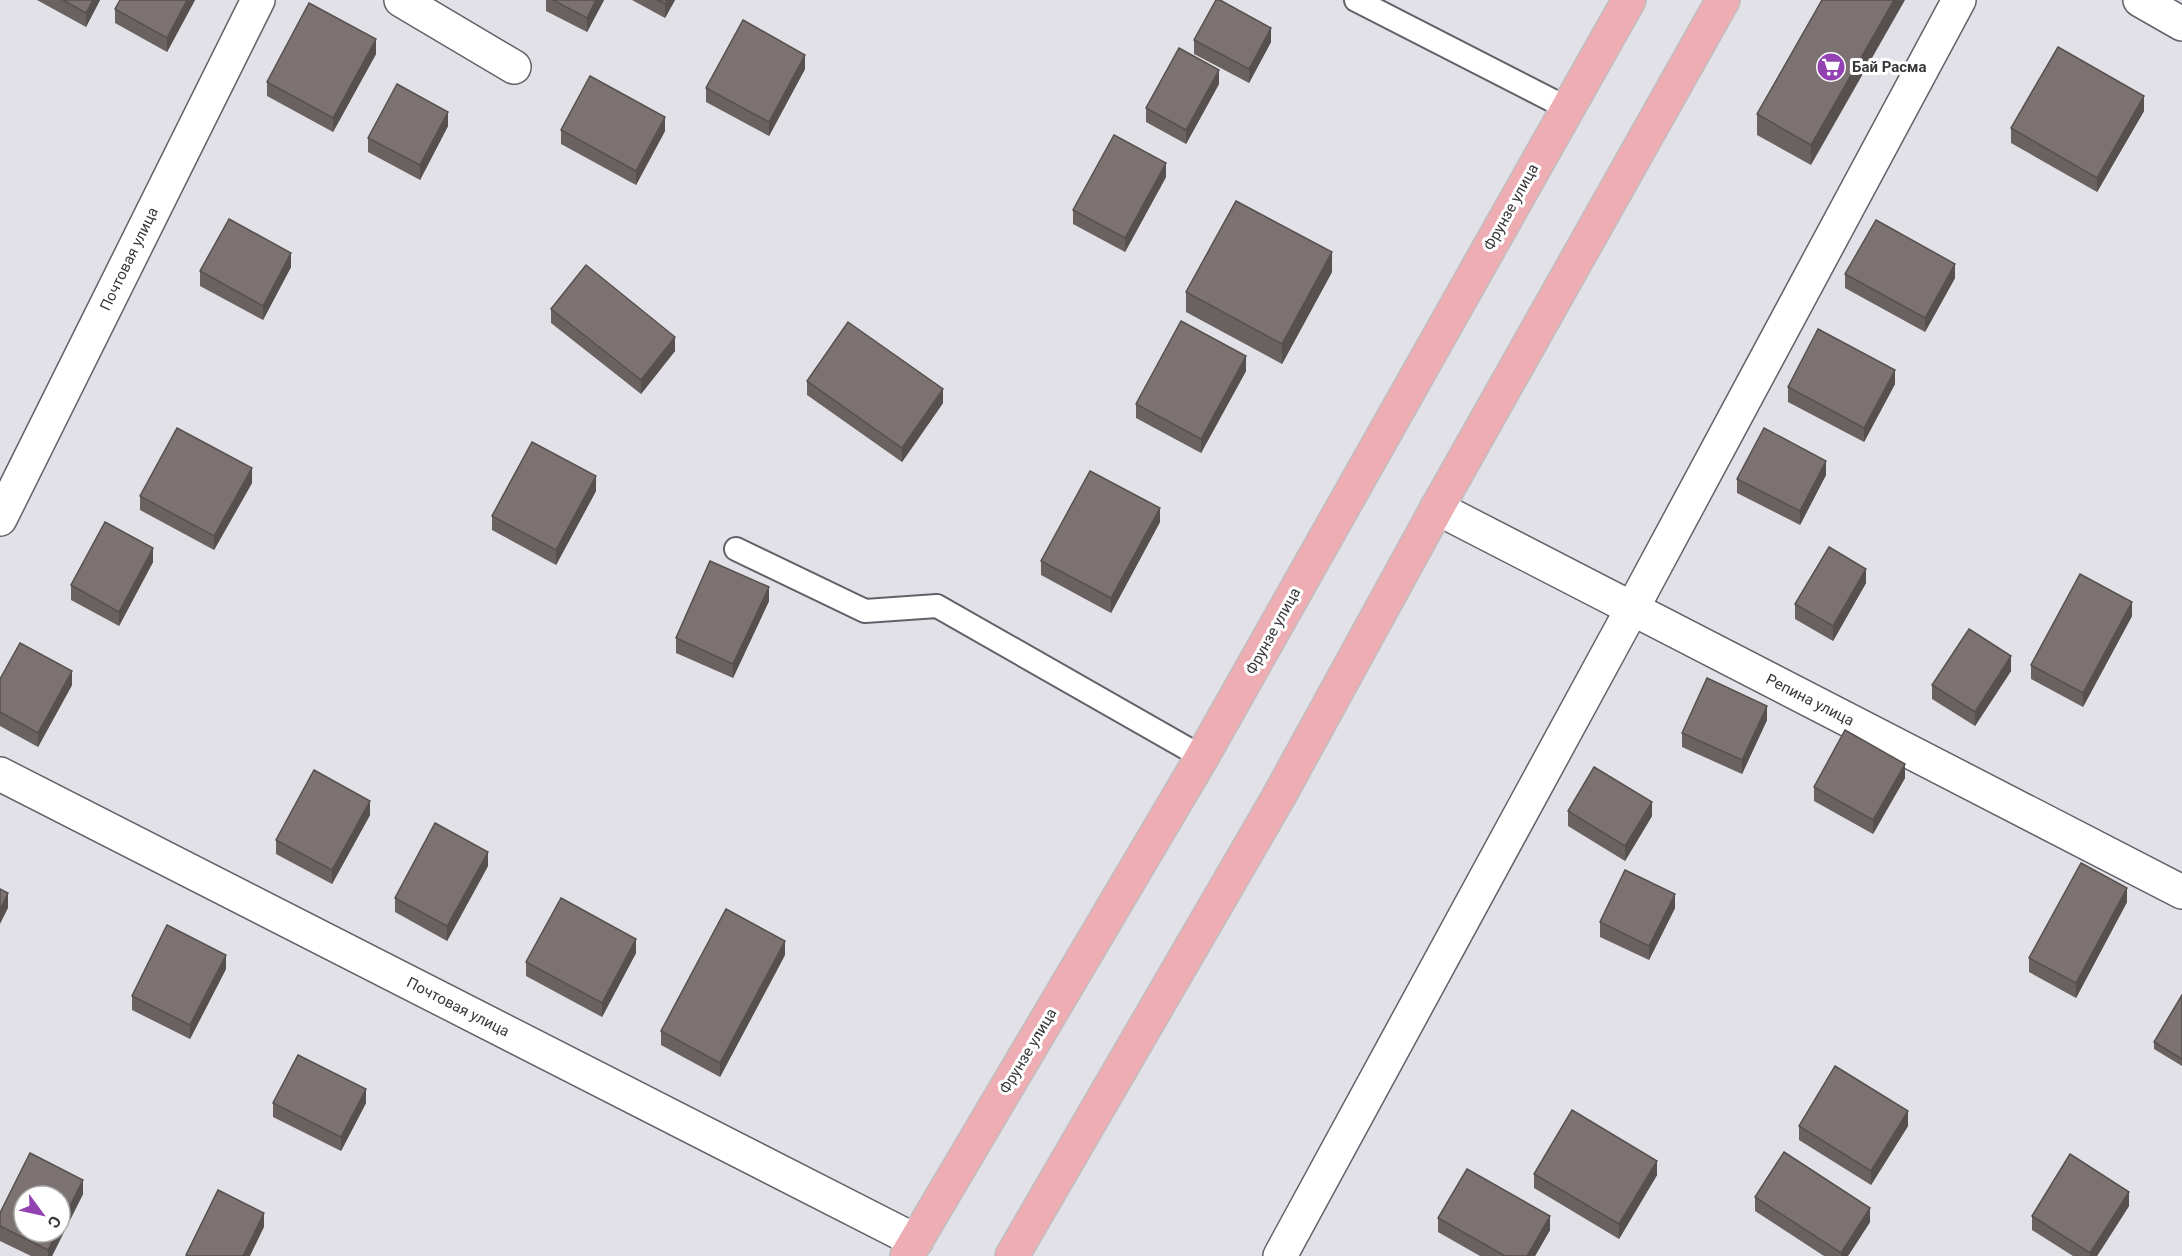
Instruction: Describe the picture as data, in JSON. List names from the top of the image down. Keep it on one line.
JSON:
{"streets":{"main road":["Фрунзе улица"],"street":["Почтовая улица","Репина улица"]},"crossings":[["Фрунзе улица","Почтовая улица"]],"places":{"supermarket":["Бай Расма"]},"north":"bottom right"}
